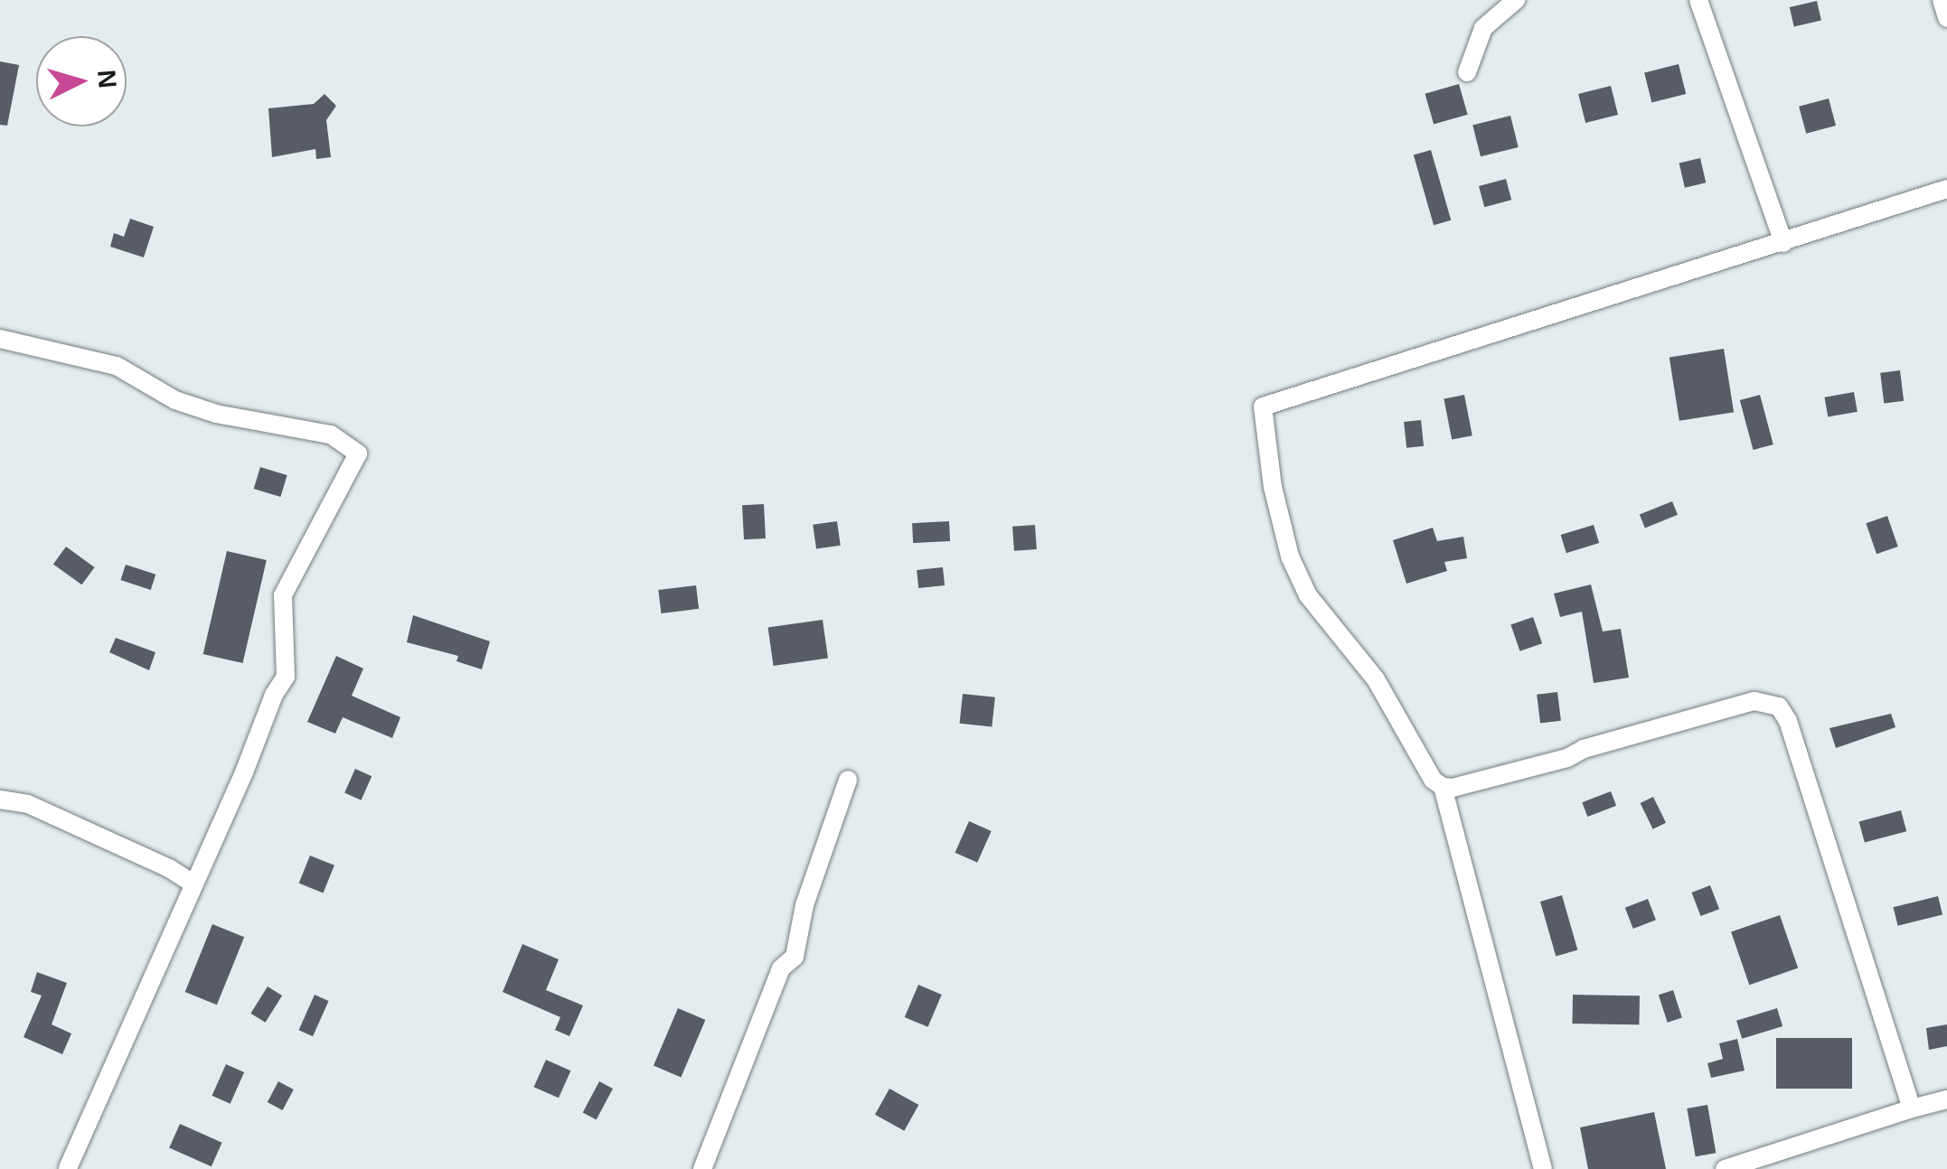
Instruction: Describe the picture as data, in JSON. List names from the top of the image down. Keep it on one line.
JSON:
{"north":"right"}
